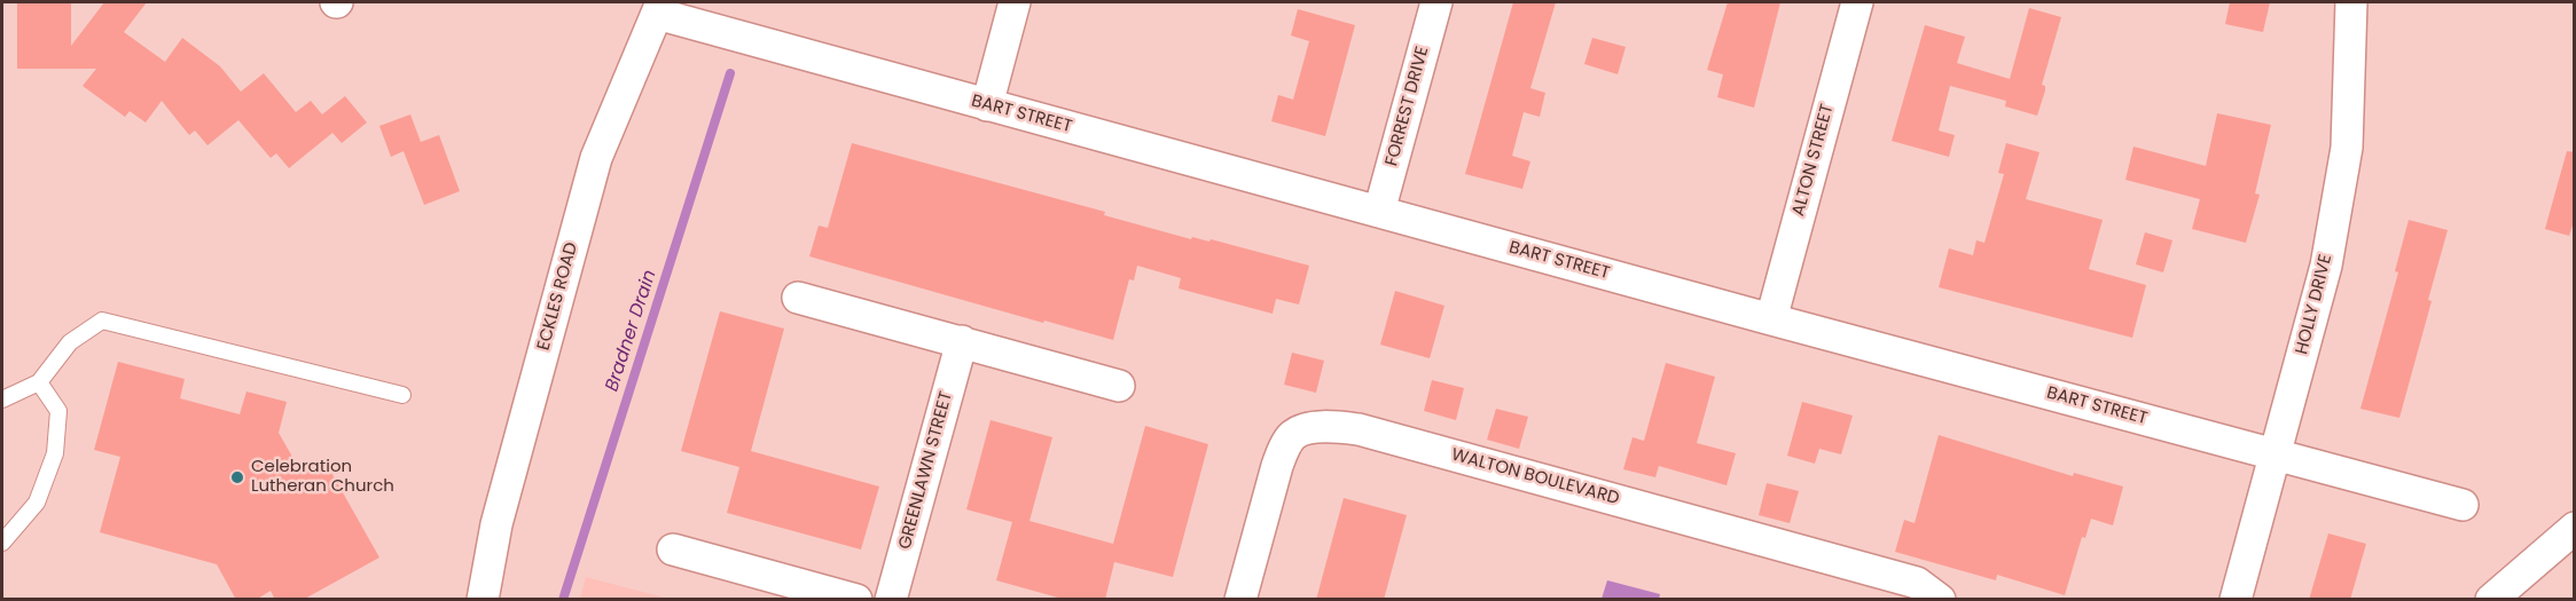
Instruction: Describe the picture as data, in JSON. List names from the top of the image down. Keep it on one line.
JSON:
{"streets":{"street":["FORREST DRIVE","BART STREET","ALTON STREET","ECKLES ROAD","HOLLY DRIVE","GREENLAWN STREET","WALTON BOULEVARD"]},"crossings":[["FORREST DRIVE","BART STREET"],["BART STREET","ALTON STREET"],["BART STREET","ECKLES ROAD"],["BART STREET","HOLLY DRIVE"]],"water":["Bradner Drain"],"places":["Celebration Lutheran Church"]}
